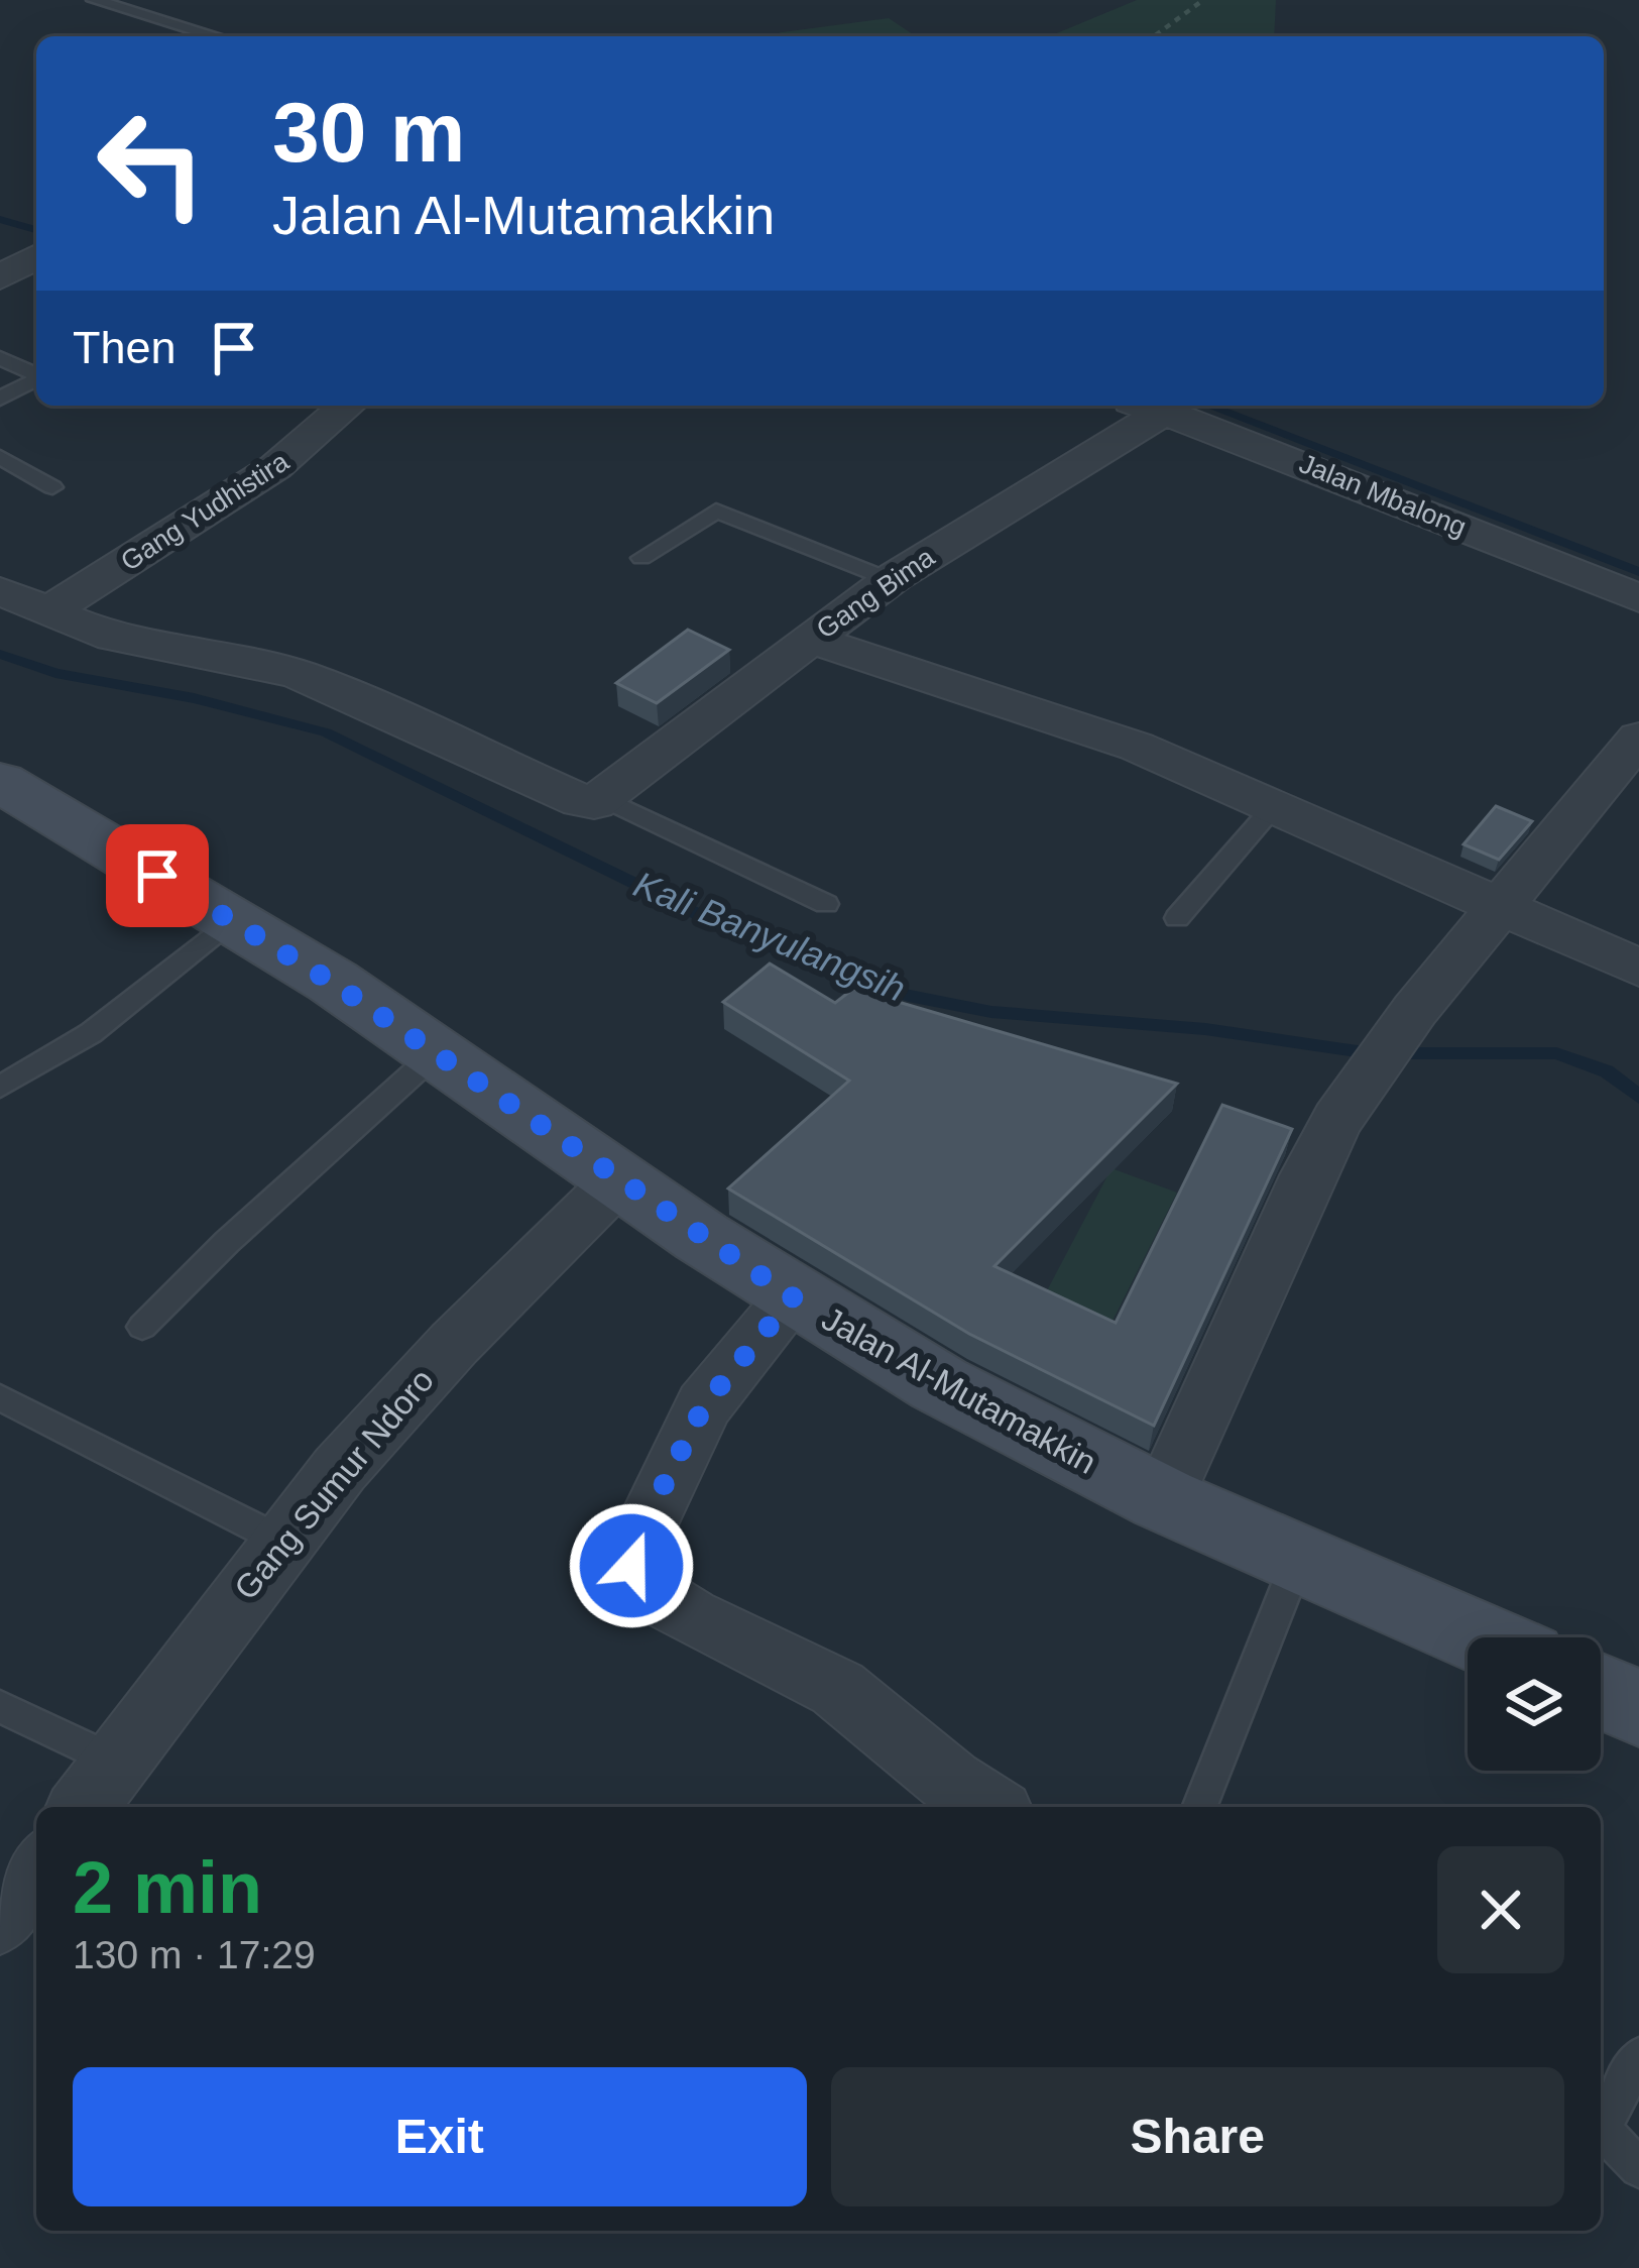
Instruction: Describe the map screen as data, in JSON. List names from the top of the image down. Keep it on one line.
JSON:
{"streets":{"street":["Jalan Mbalong","Gang Yudhistira","Gang Bima","Jalan Al-Mutamakkin","Gang Sumur Ndoro"]},"crossings":[["Jalan Mbalong","Gang Bima"],["Jalan Al-Mutamakkin","Gang Sumur Ndoro"]],"water":["Kali Banyulangsih"],"page":{"turn":["30 m","Jalan Al-Mutamakkin"],"then":"Then","heading":["2 min","130 m · 17:29"],"buttons":["Exit","Share"]}}
